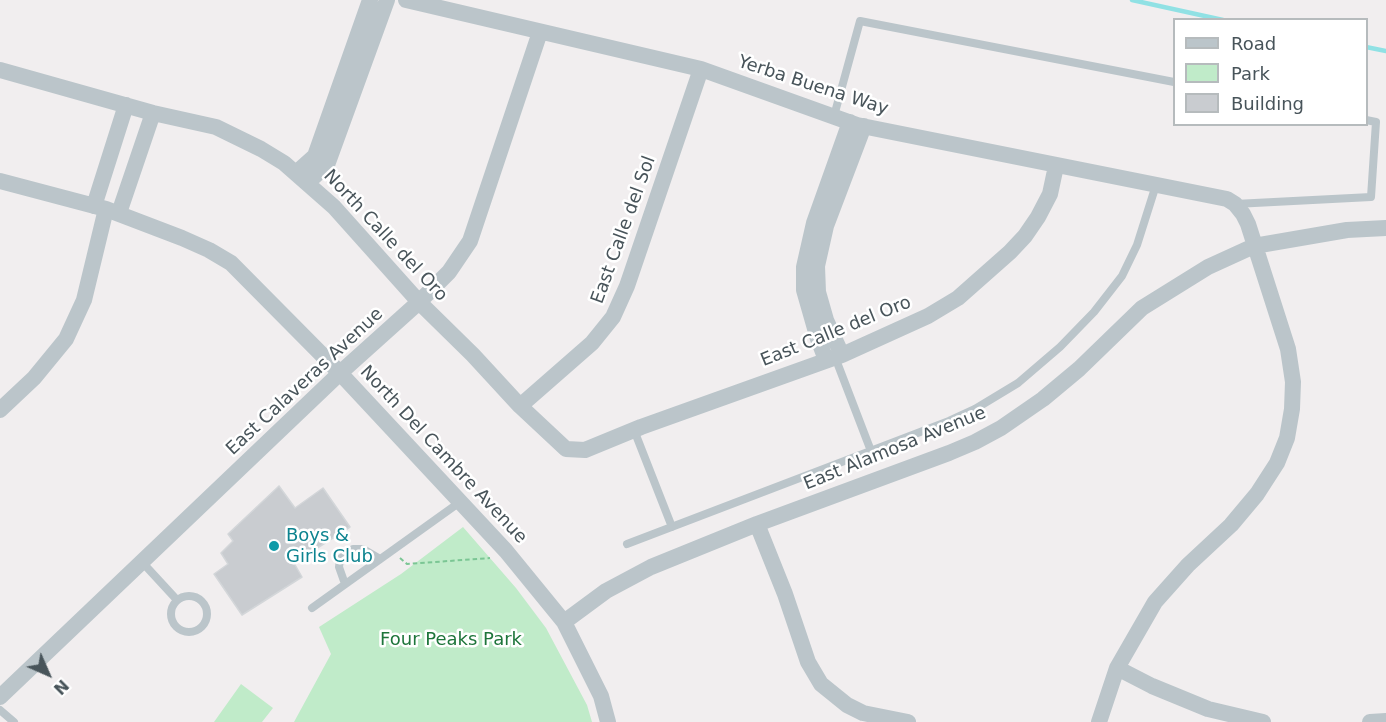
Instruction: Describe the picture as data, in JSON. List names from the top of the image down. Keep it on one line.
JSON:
{"streets":{"street":["Yerba Buena Way","East Calle del Sol","North Calle del Oro","East Calle del Oro","East Calaveras Avenue","East Alamosa Avenue","North Del Cambre Avenue"]},"crossings":[["Yerba Buena Way","East Calle del Sol"],["Yerba Buena Way","East Calle del Oro"],["Yerba Buena Way","East Calaveras Avenue"],["East Calle del Sol","North Calle del Oro"],["North Calle del Oro","East Calle del Oro"],["North Calle del Oro","East Calaveras Avenue"],["East Calaveras Avenue","North Del Cambre Avenue"],["East Alamosa Avenue","North Del Cambre Avenue"]],"parks":["Four Peaks Park"],"places":["Boys & Girls Club"],"legend":["Road","Park","Building"],"north":"bottom right"}
